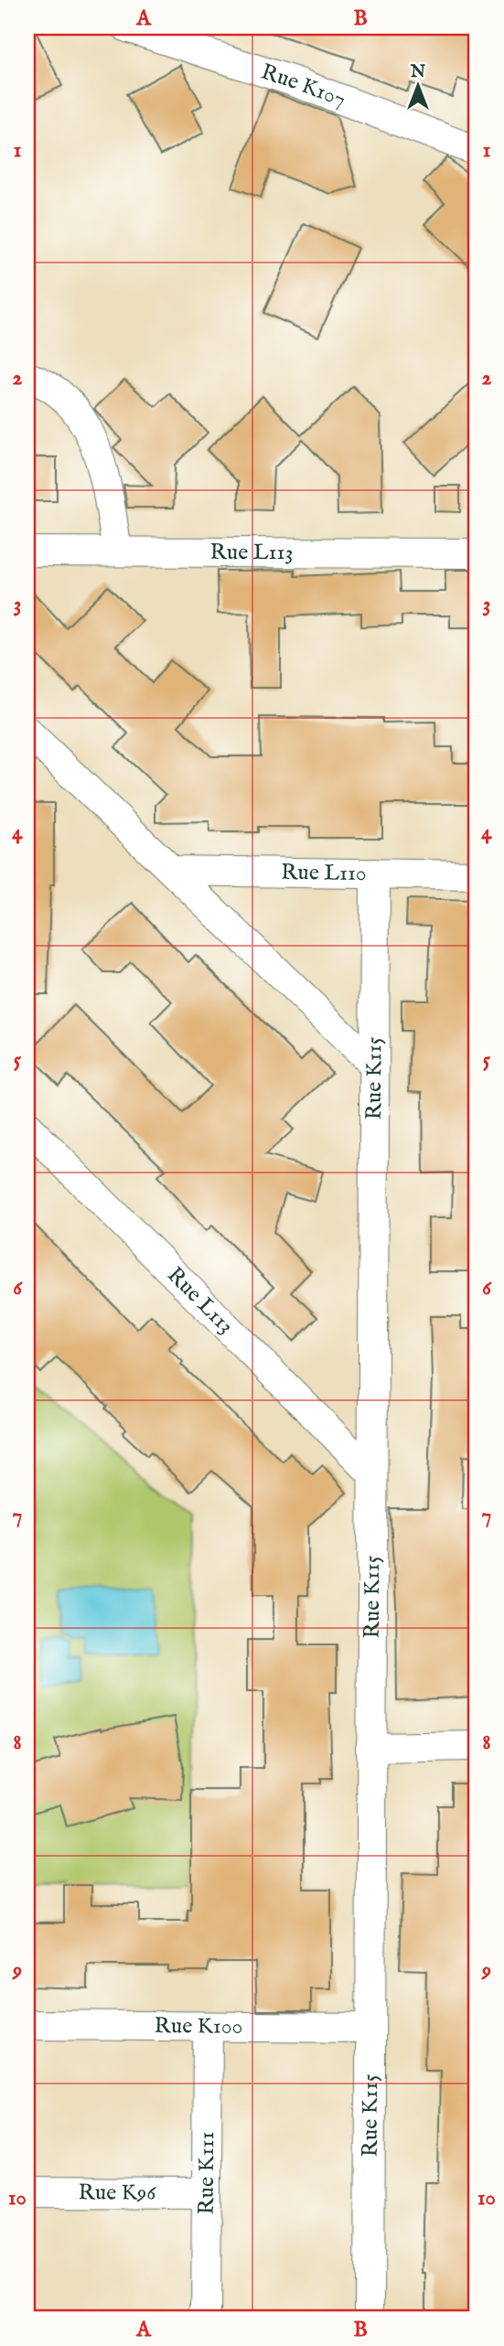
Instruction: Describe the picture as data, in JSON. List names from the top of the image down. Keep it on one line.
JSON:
{"streets":{"street":["Rue K107","Rue L113","Rue L110","Rue K115","Rue K100","Rue K111","Rue K96"]},"crossings":[["Rue L113","Rue K115"],["Rue L110","Rue K115"],["Rue K115","Rue K100"],["Rue K100","Rue K111"],["Rue K111","Rue K96"]],"north":"top","grid":{"columns":["A","B"],"rows":["1","2","3","4","5","6","7","8","9","10"]}}
